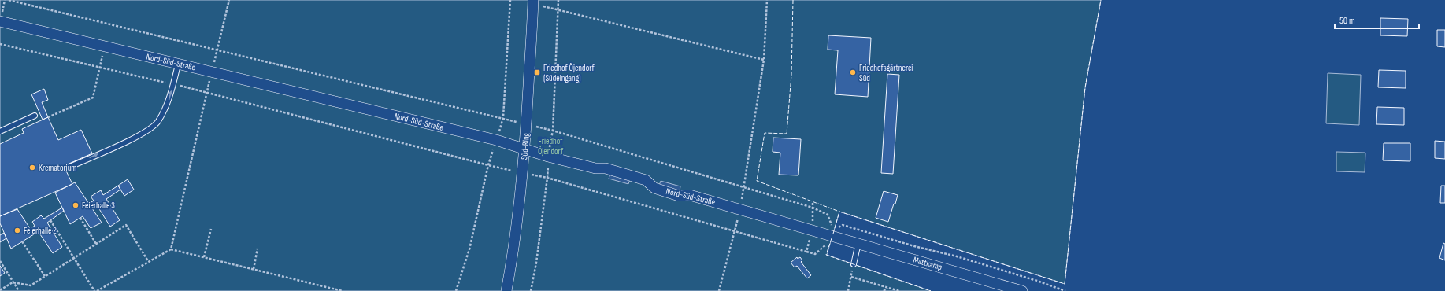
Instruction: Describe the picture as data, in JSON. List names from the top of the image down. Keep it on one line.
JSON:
{"streets":{"street":["Nord-Süd-Straße","Süd-Ring","Mattkamp"]},"crossings":[["Nord-Süd-Straße","Süd-Ring"],["Nord-Süd-Straße","Mattkamp"]],"parks":["Friedhof Öjendorf"],"places":{"transit":["Friedhof Öjendorf (Südeingang)"],"other":["Friedhofsgärtnerei Süd","Krematorium","Feierhalle 3","Feierhalle 2"]},"scale_bar":"50 m"}
